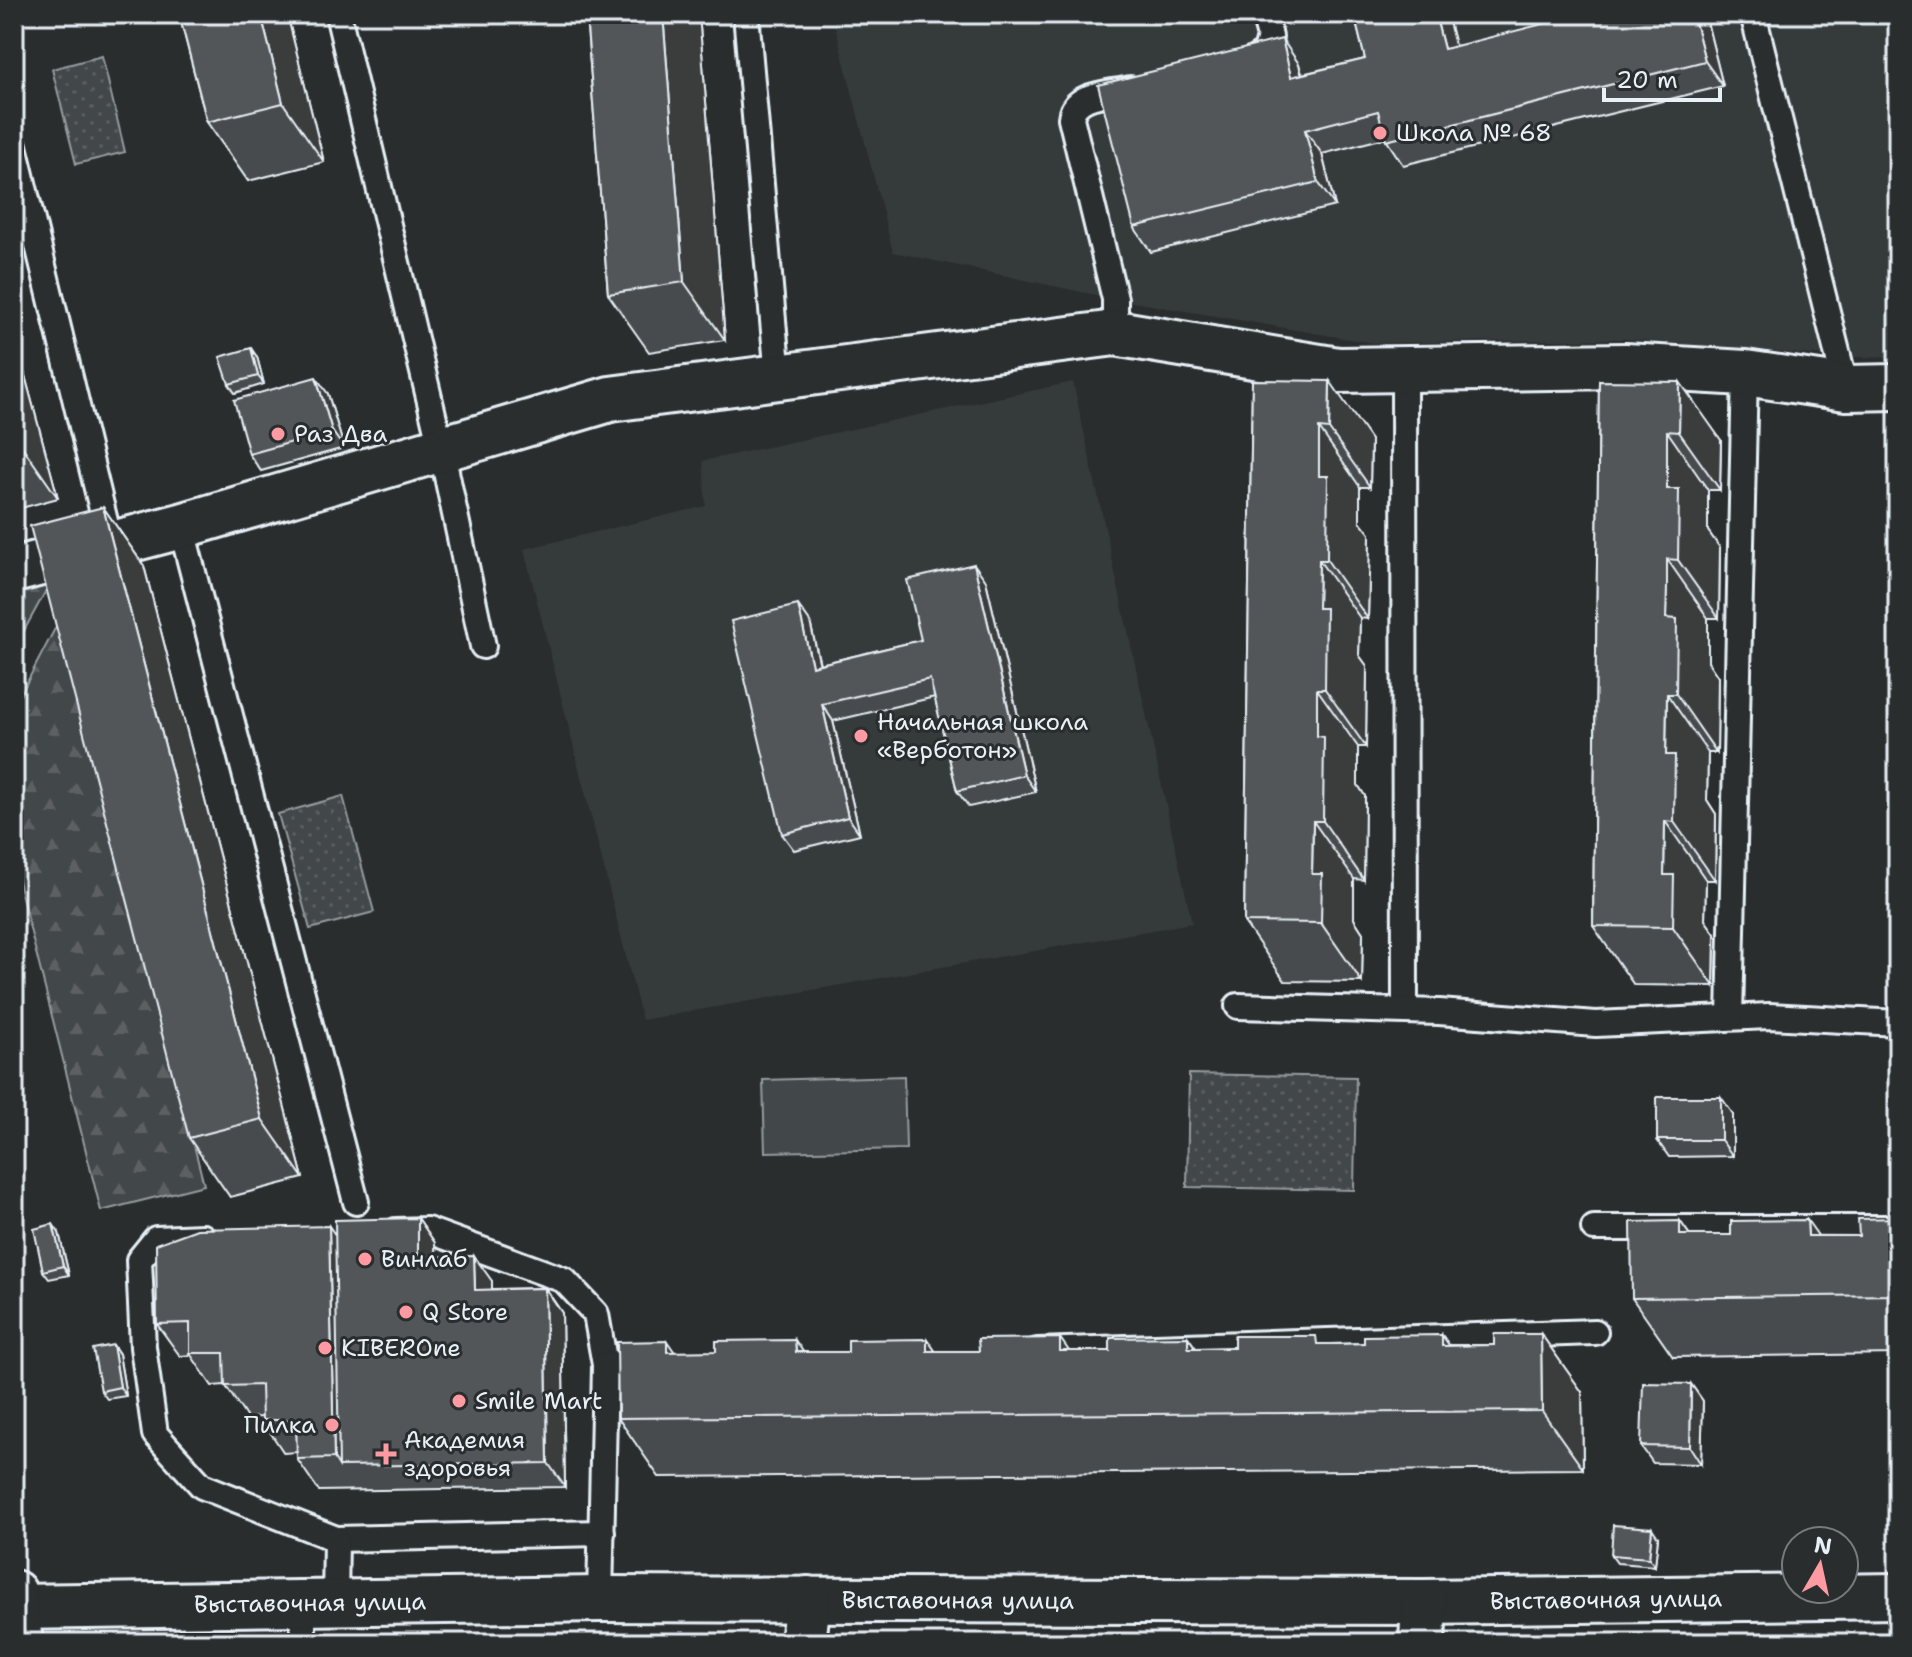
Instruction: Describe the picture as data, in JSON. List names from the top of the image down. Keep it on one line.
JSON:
{"streets":{"street":["Выставочная улица"]},"places":{"other":["Школа № 68","Раз Два","Начальная школа «Верботон»","Винлаб","Q Store","KIBEROne","Smile Mart","Пилка"],"health":["Академия здоровья"]},"scale_bar":"20 m","north":"top"}
